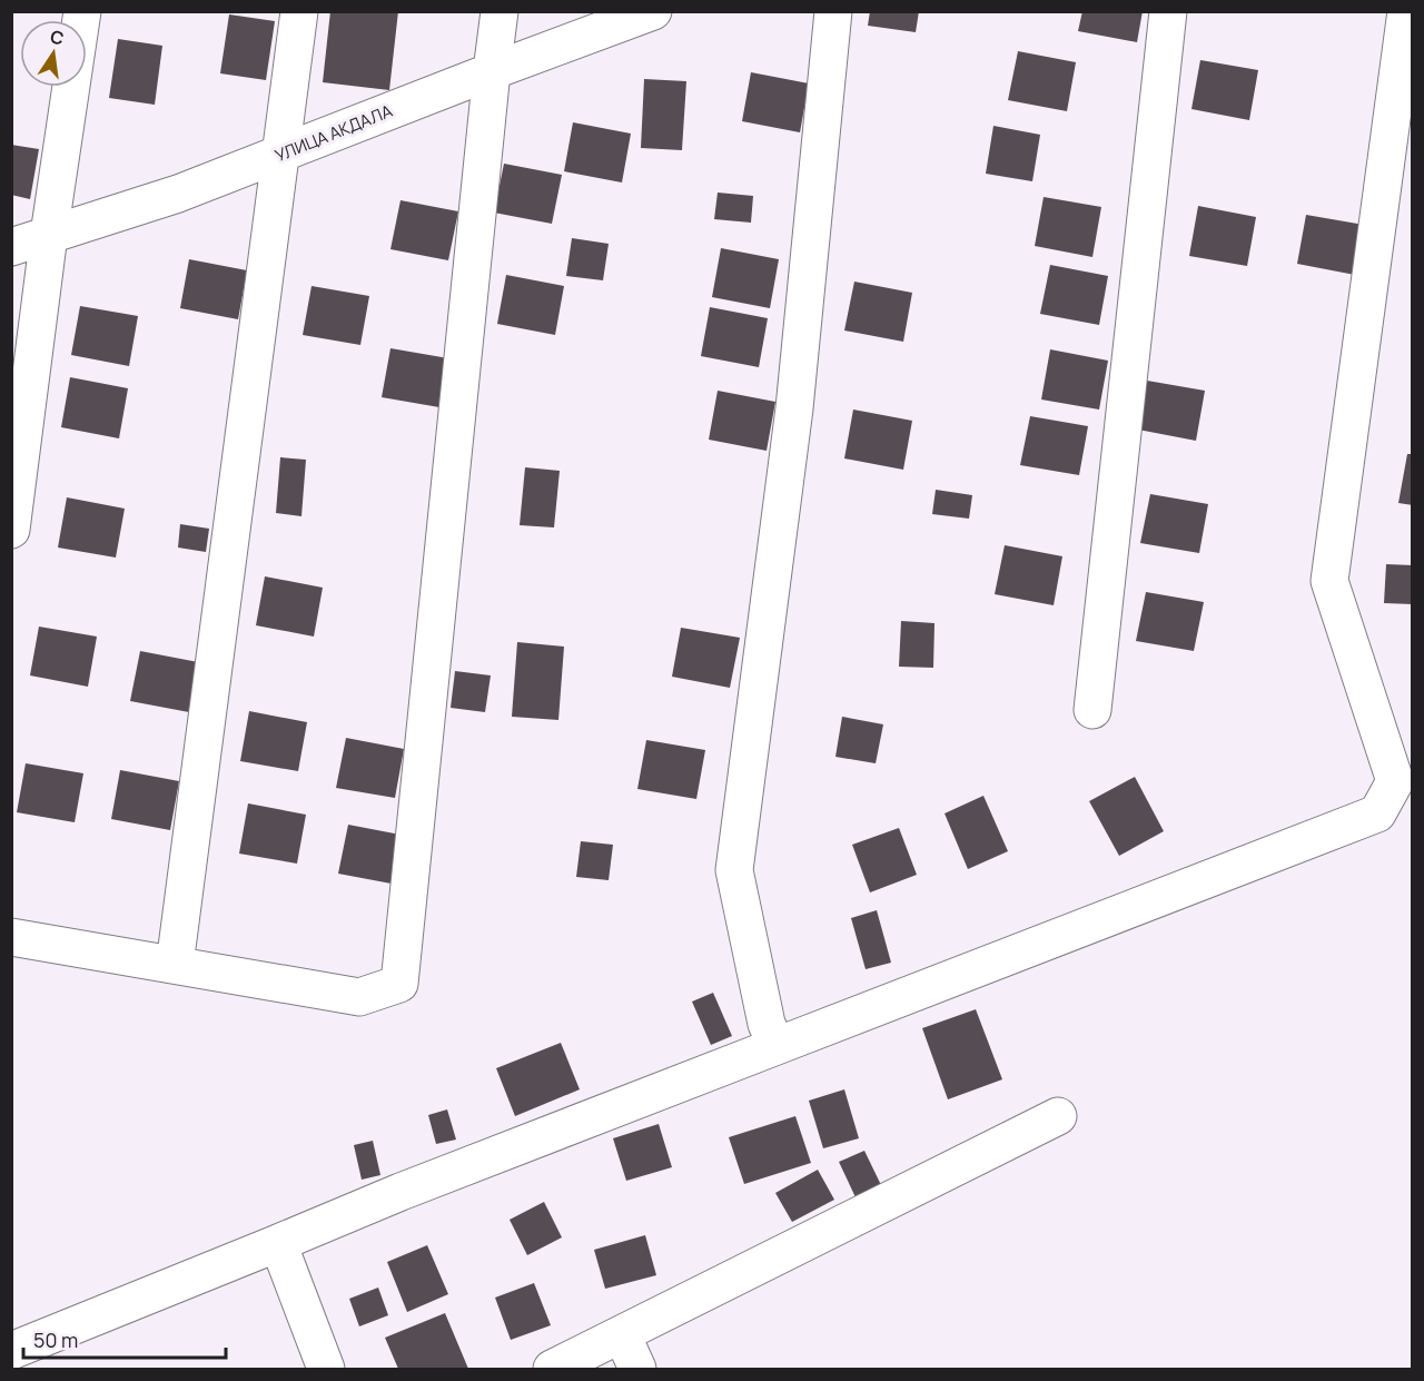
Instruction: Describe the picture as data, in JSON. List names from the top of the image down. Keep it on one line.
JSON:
{"streets":{"street":["УЛИЦА АКДАЛА"]},"scale_bar":"50 m","north":"top"}
